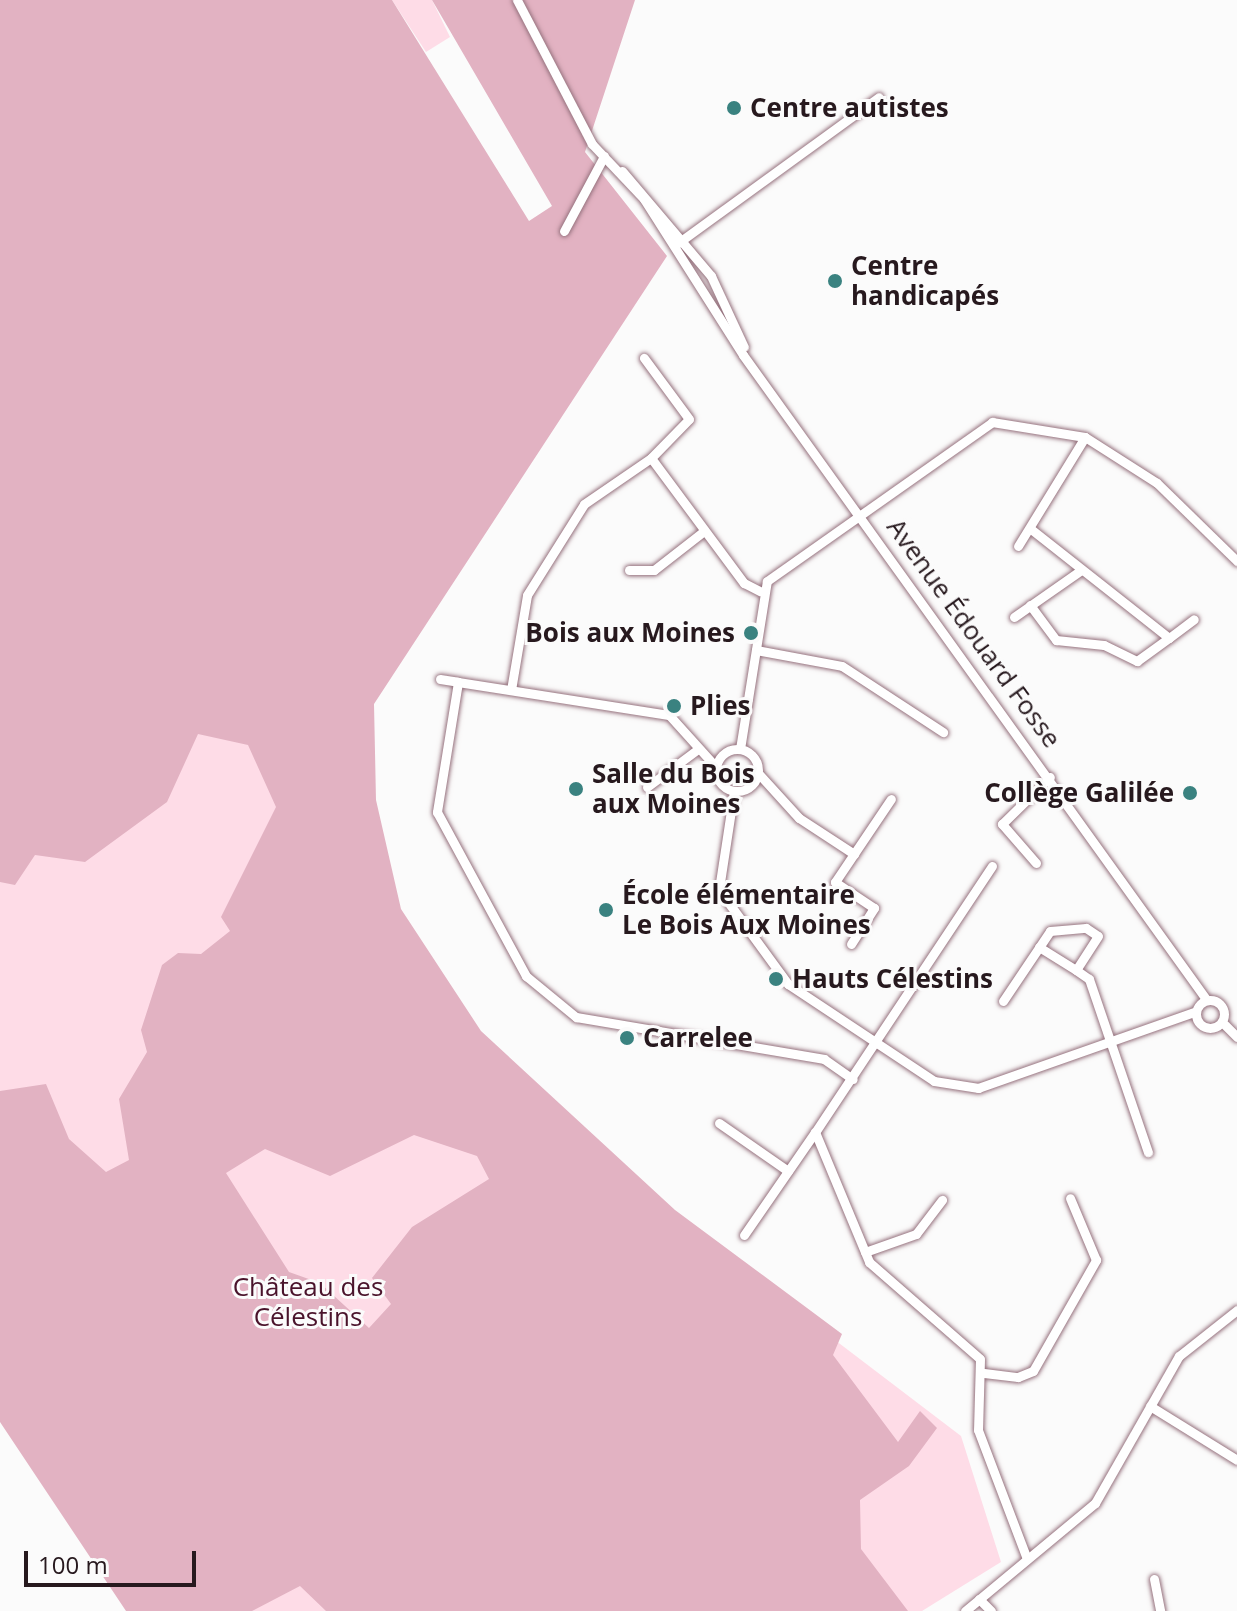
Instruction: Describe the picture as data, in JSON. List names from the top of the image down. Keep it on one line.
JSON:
{"streets":{"street":["Avenue Édouard Fosse"]},"parks":["Château des Célestins"],"places":["Centre autistes","Centre handicapés","Bois aux Moines","Plies","Salle du Bois aux Moines","Collège Galilée","École élémentaire Le Bois Aux Moines","Hauts Célestins","Carrelee"],"scale_bar":"100 m"}
